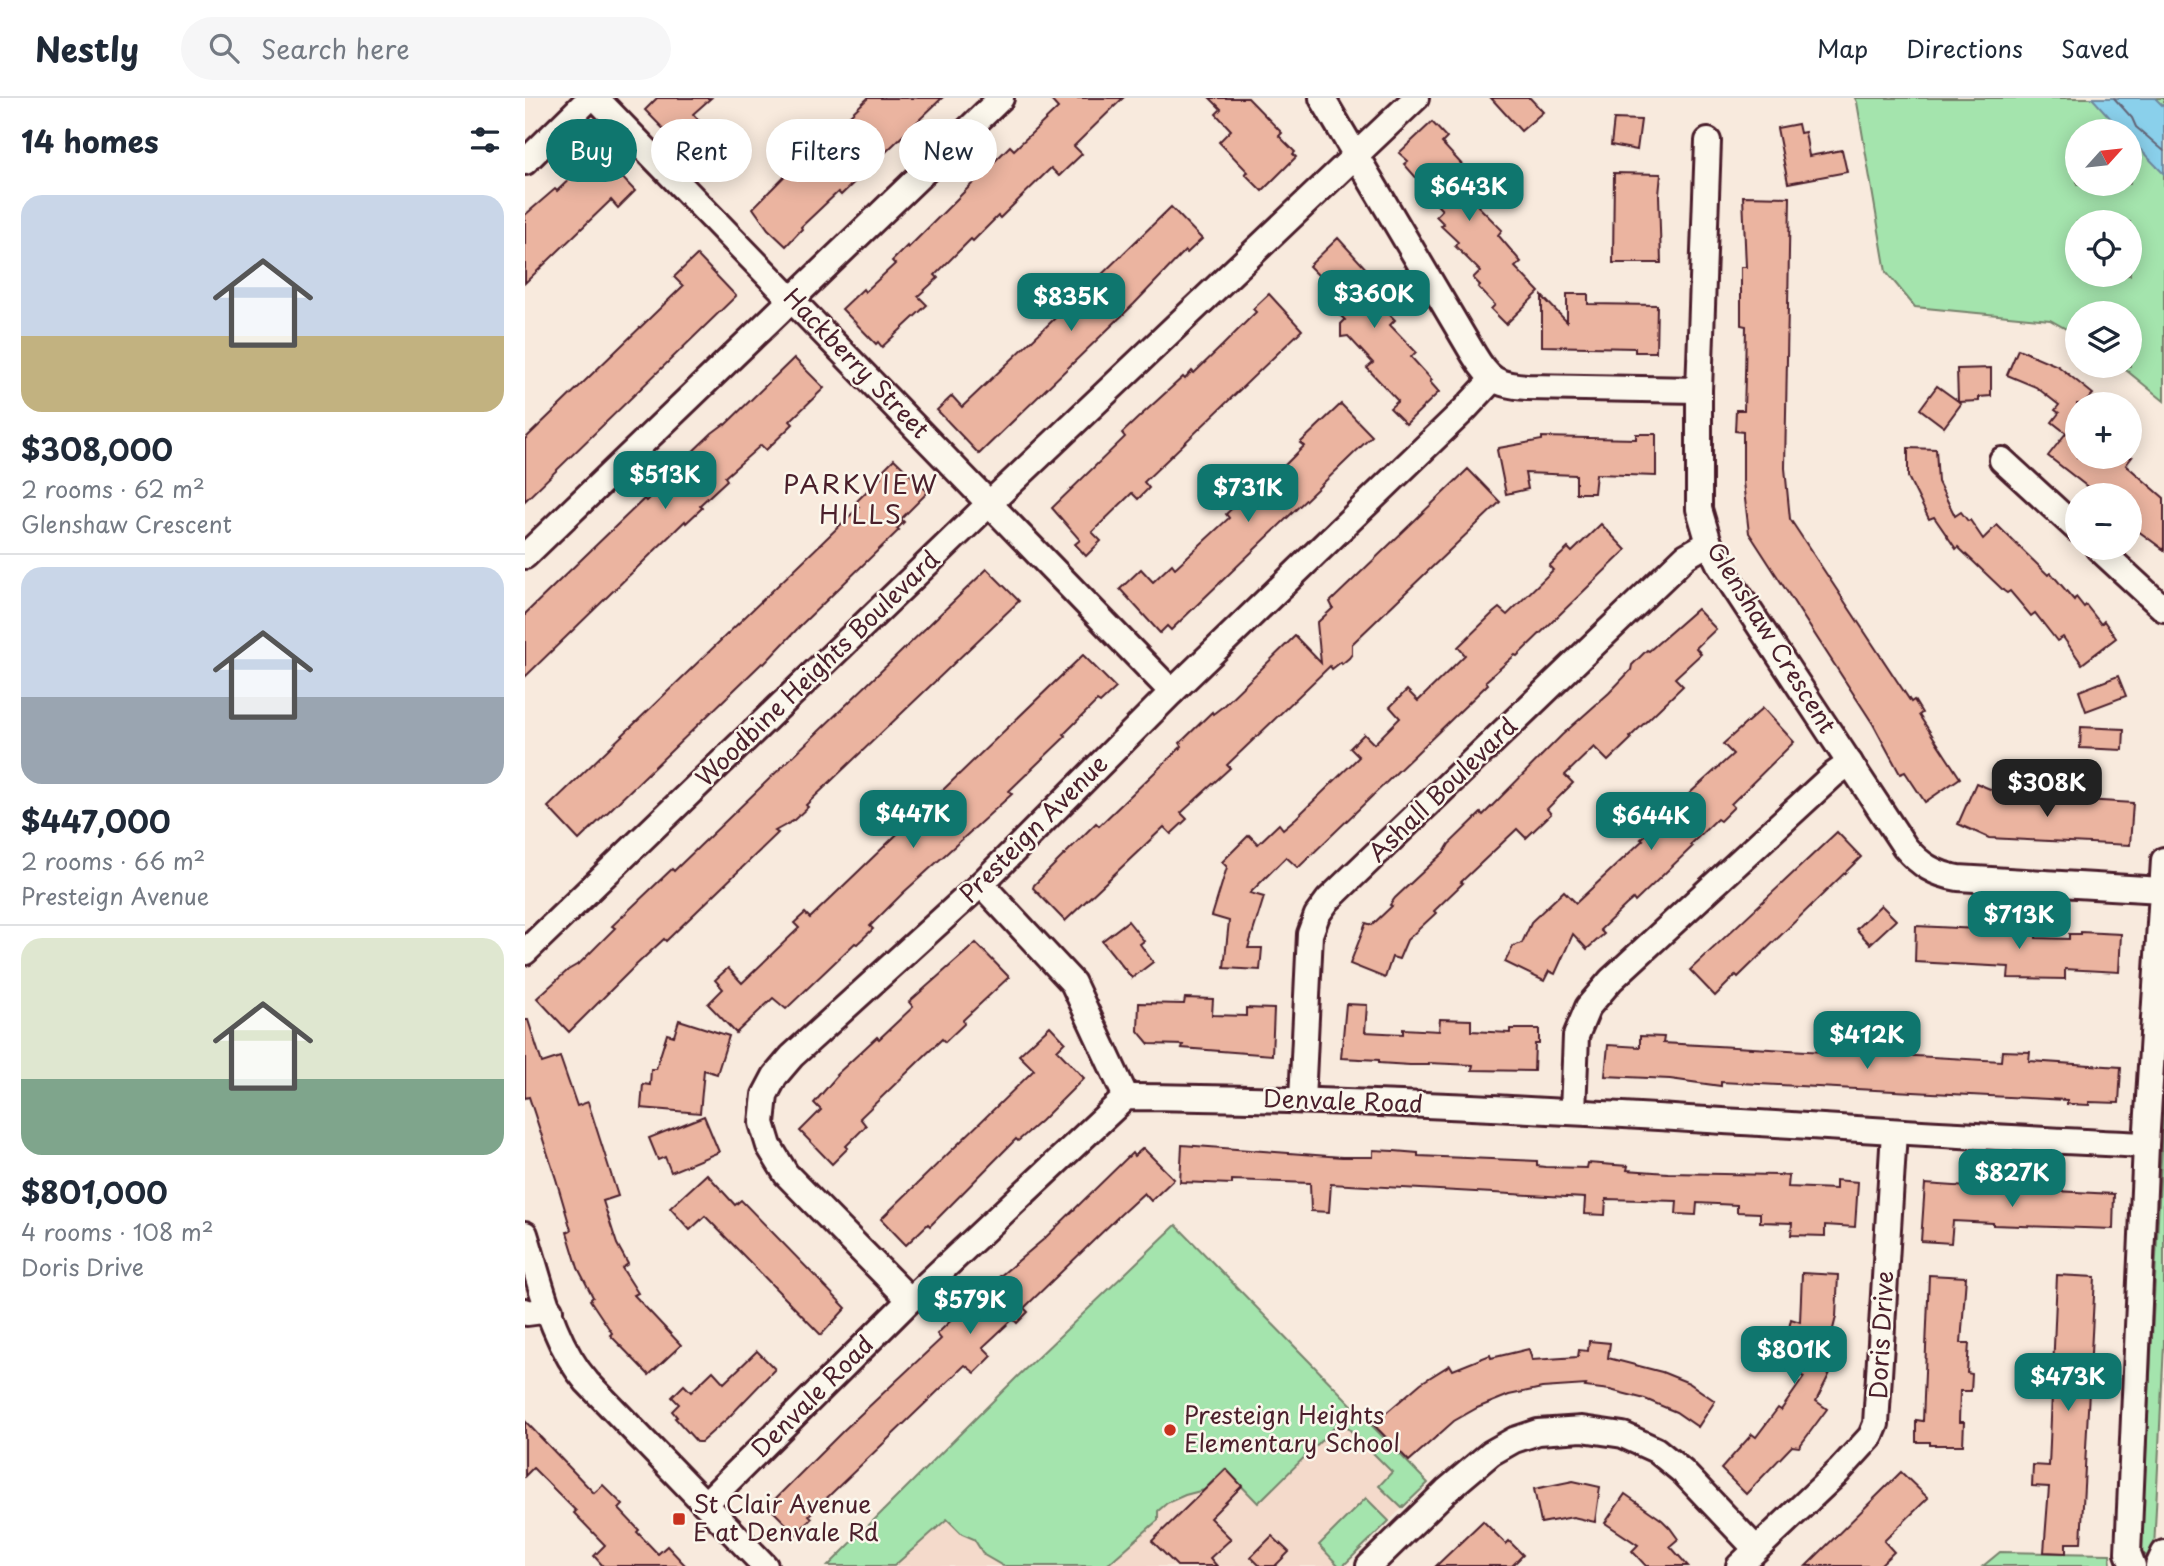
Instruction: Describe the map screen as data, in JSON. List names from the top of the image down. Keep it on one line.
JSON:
{"streets":{"street":["Hackberry Street","Glenshaw Crescent","Woodbine Heights Boulevard","Ashall Boulevard","Presteign Avenue","Denvale Road","Doris Drive"]},"crossings":[["Hackberry Street","Woodbine Heights Boulevard"],["Hackberry Street","Presteign Avenue"],["Glenshaw Crescent","Ashall Boulevard"],["Ashall Boulevard","Denvale Road"],["Presteign Avenue","Denvale Road"],["Denvale Road","Doris Drive"]],"districts":["PARKVIEW HILLS"],"places":{"other":["Presteign Heights Elementary School"],"transit":["St Clair Avenue E at Denvale Rd"]},"north":"top right","page":{"header":"Nestly","search":"Search here","nav":["Map","Directions","Saved"],"heading":"14 homes","map_buttons":["+","−"],"chip":["Buy","Rent","Filters","New"],"price":["$643K","$360K","$835K","$513K","$731K","$308K","$447K","$644K","$713K","$412K","$827K","$579K","$801K","$473K"],"list":[{"name":"$308,000","note":"2 rooms · 62 m² · Glenshaw Crescent"},{"name":"$447,000","note":"2 rooms · 66 m² · Presteign Avenue"},{"name":"$801,000","note":"4 rooms · 108 m² · Doris Drive"}]}}
